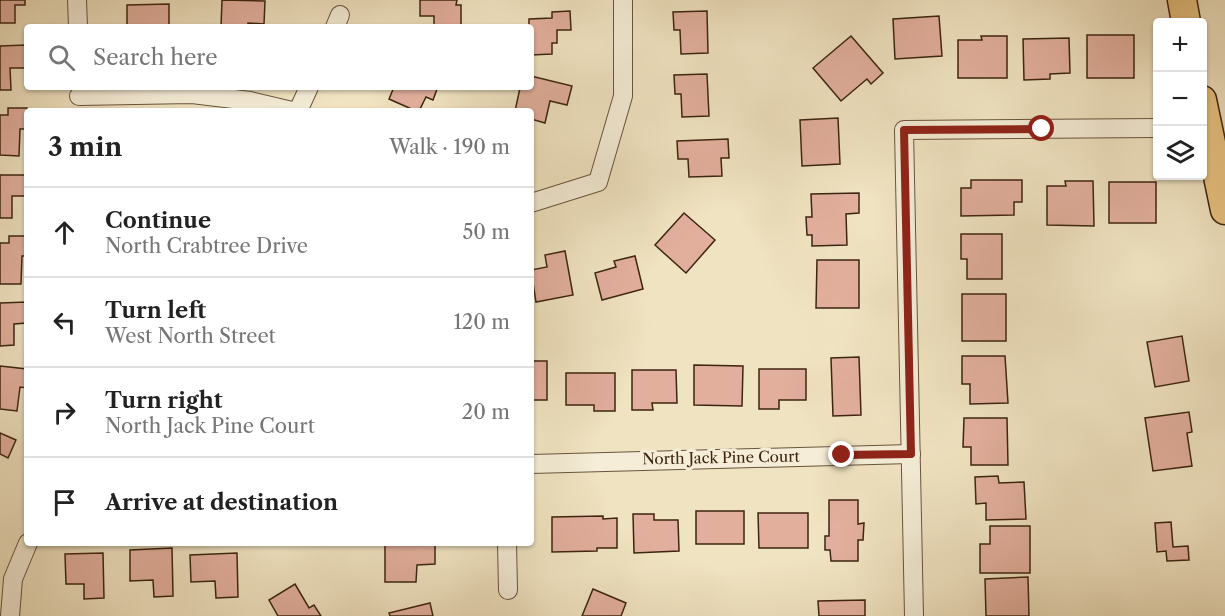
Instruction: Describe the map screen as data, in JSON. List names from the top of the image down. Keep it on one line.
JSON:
{"streets":{"street":["North Jack Pine Court"]},"page":{"map_buttons":["+","−"],"search":"Search here","heading":["3 min","Walk · 190 m"],"list":[["Continue","North Crabtree Drive","50 m"],["Turn left","West North Street","120 m"],["Turn right","North Jack Pine Court","20 m"],"Arrive at destination"]}}
